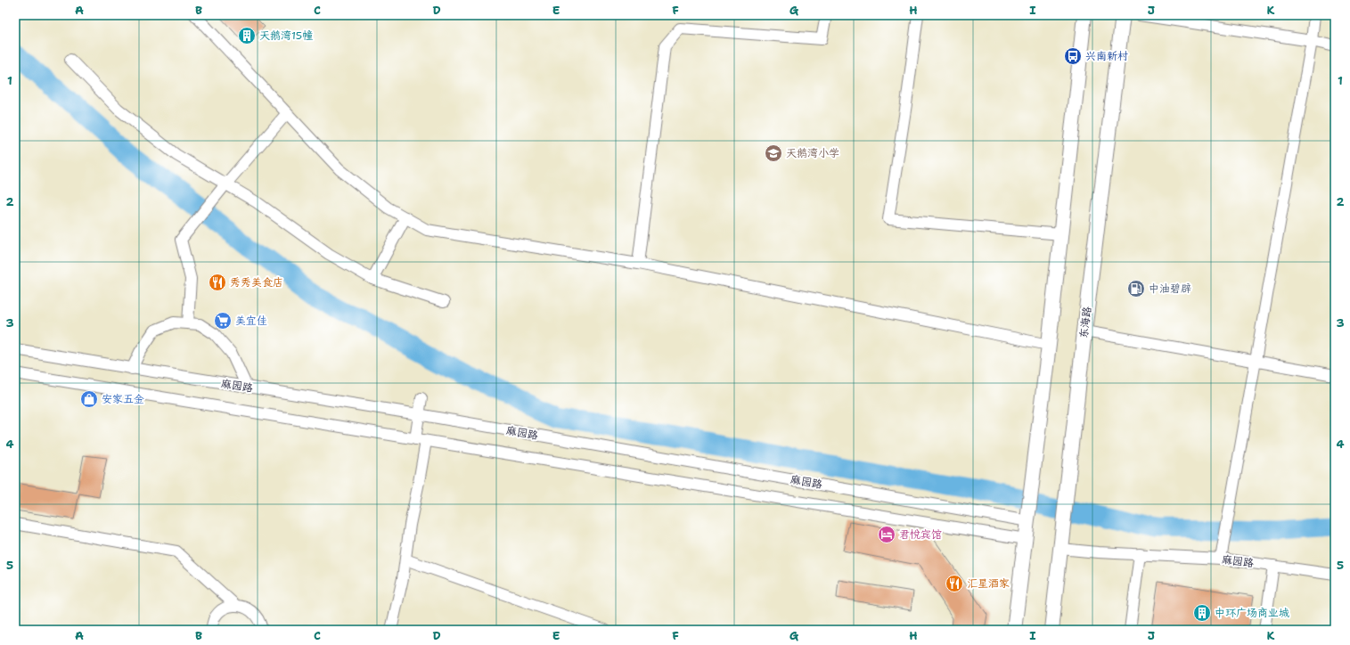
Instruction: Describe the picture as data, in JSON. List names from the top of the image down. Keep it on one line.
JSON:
{"streets":{"main road":["东海路"],"street":["麻园路"]},"crossings":[["东海路","麻园路"]],"places":{"building":["天鹅湾15幢","中环广场商业城"],"bus stop":["兴南新村"],"school or university":["天鹅湾小学"],"restaurant":["秀秀美食店","汇星酒家"],"fuel station":["中油碧辟"],"supermarket":["美宜佳"],"shop":["安家五金"],"hotel":["君悦宾馆"]},"grid":{"columns":["A","B","C","D","E","F","G","H","I","J","K"],"rows":["1","2","3","4","5"]}}
